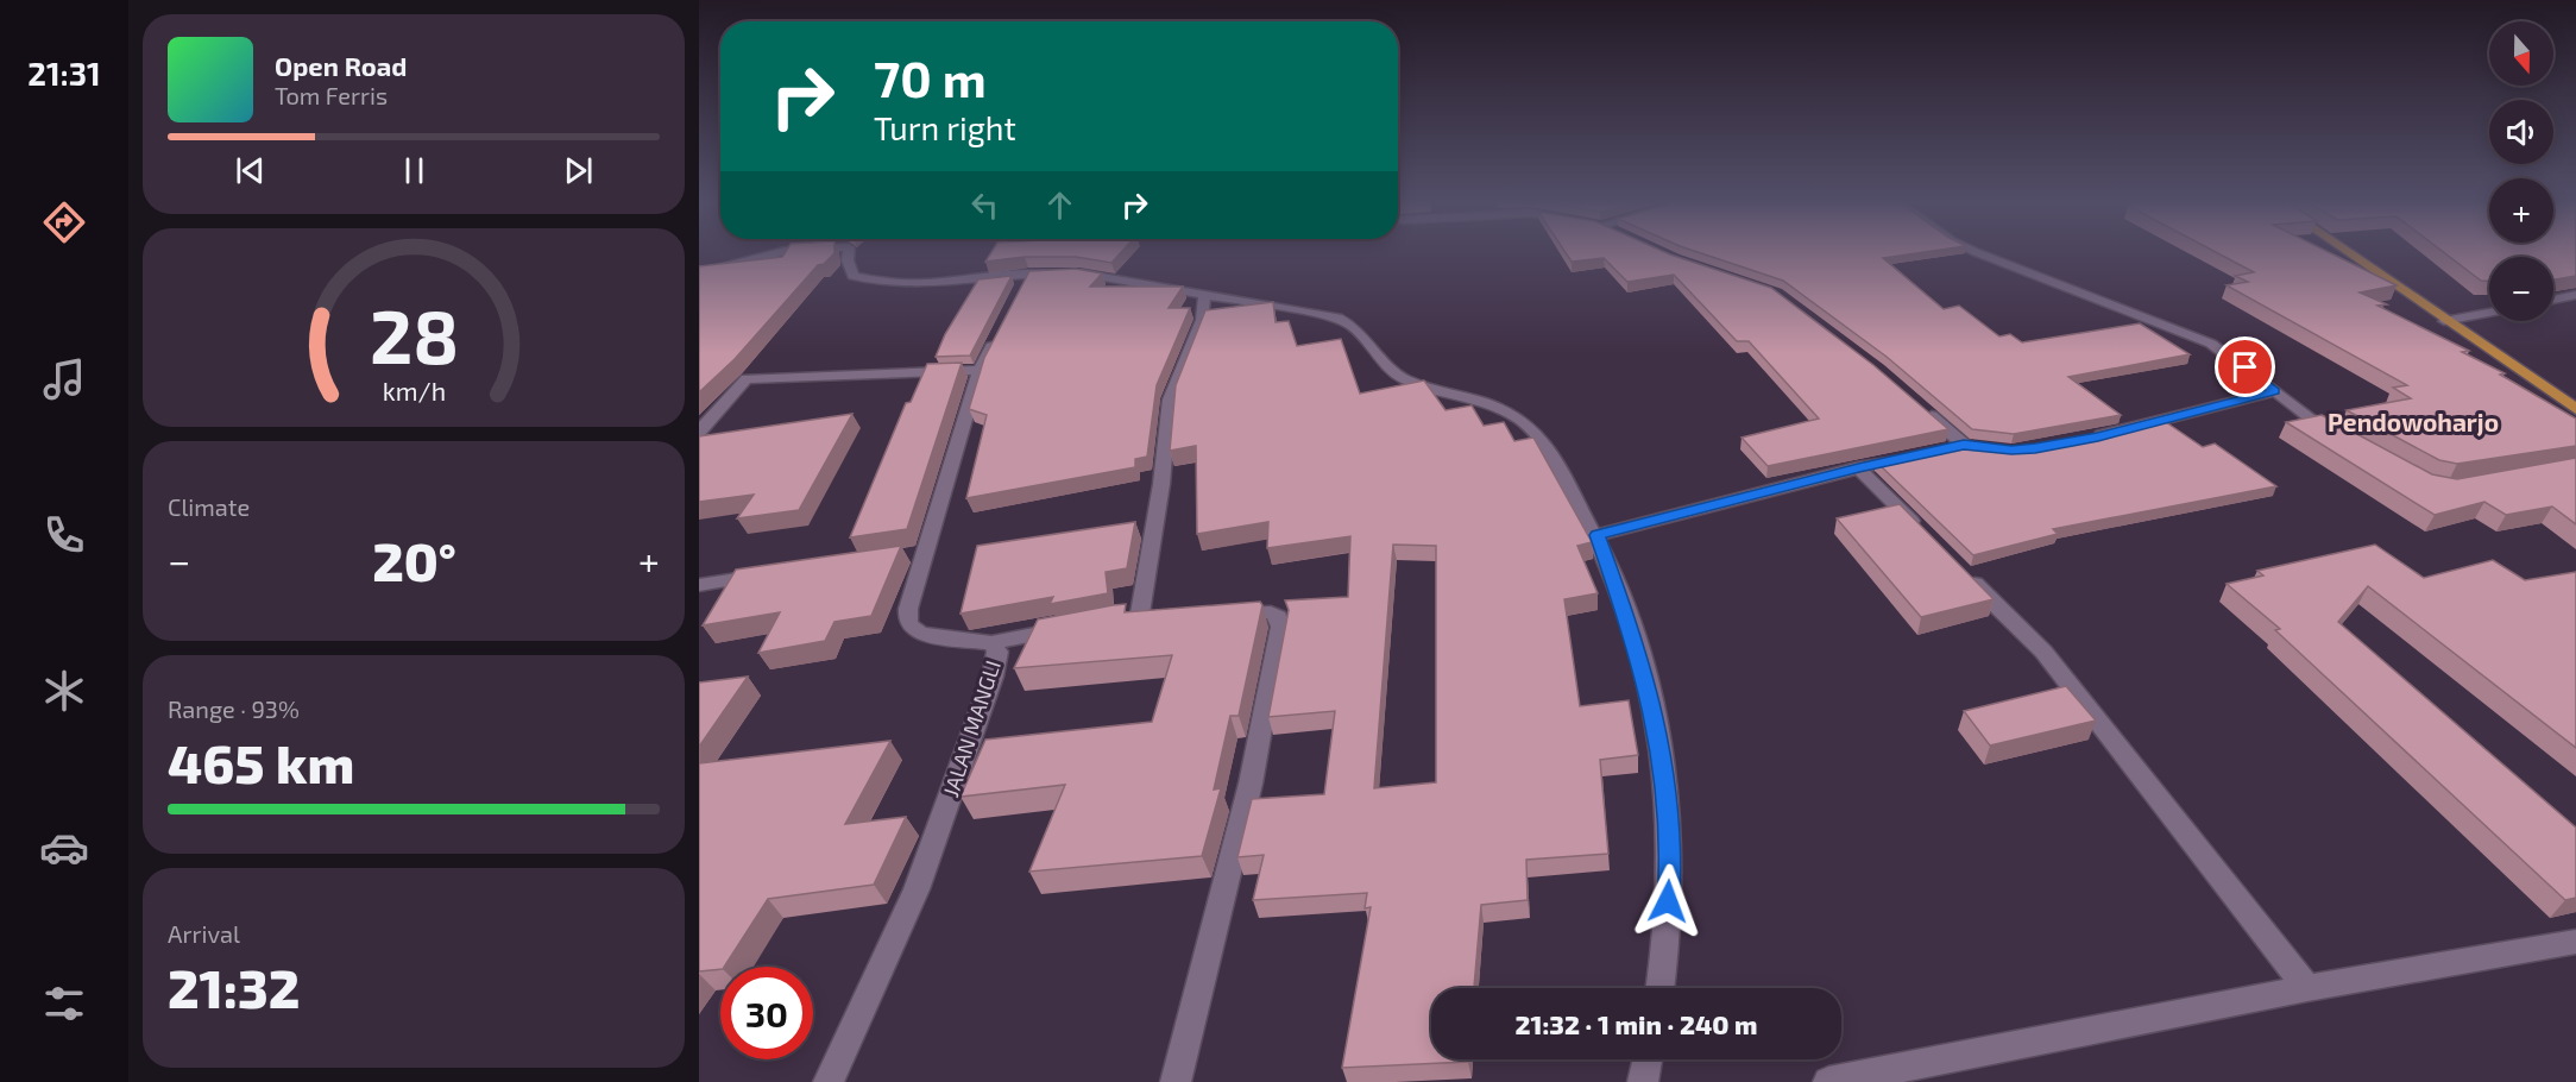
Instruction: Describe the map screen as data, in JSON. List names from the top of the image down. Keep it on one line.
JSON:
{"streets":{"street":["JALAN MANGLI"]},"districts":["Pendowoharjo"],"north":"bottom","page":{"tabs":"21:31","map_buttons":["+","−"],"turn":["70 m","Turn right"],"song":["Open Road","Tom Ferris"],"tile":["Climate",["Range · 93%","465 km"],["Arrival","21:32"]],"heat":["−","20°","+"],"limit":"30","trip":"21:32 · 1 min · 240 m","gauge":["28","km/h"]}}
